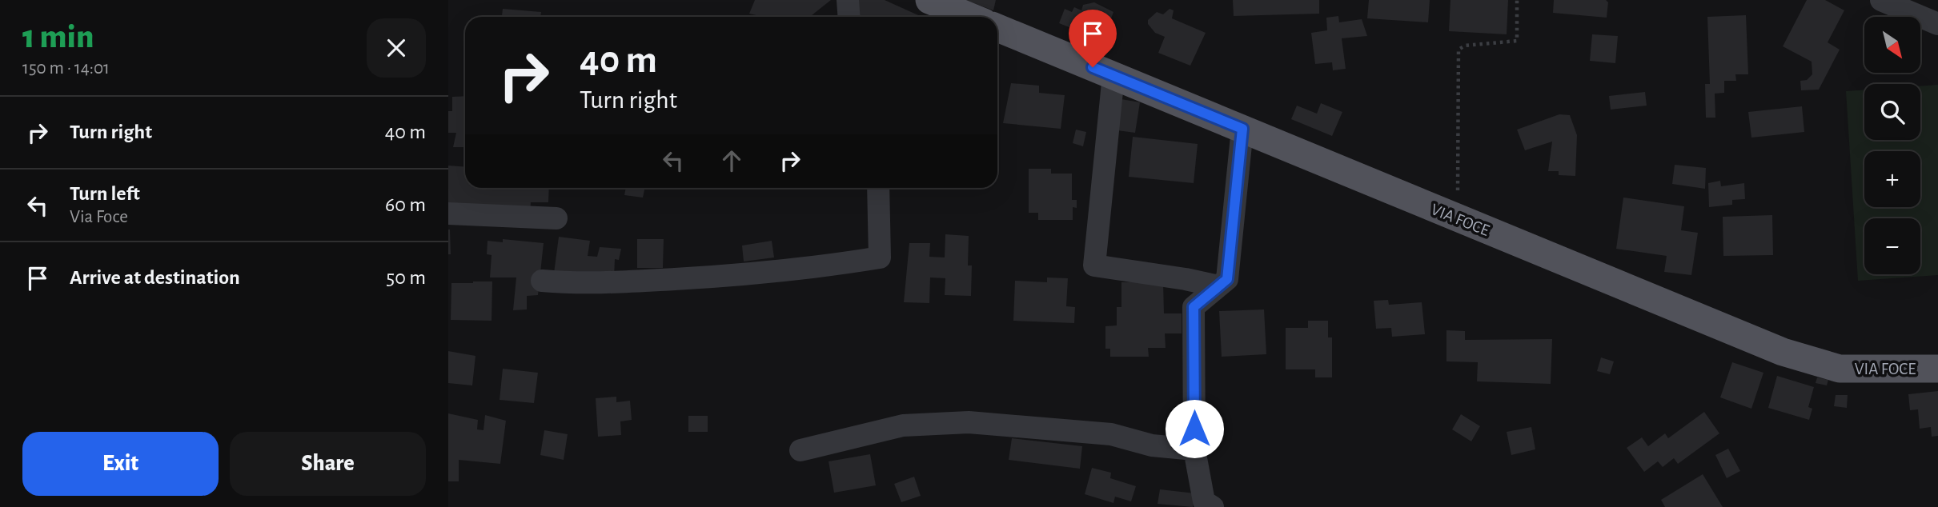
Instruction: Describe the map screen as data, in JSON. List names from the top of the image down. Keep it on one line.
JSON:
{"streets":{"main road":["VIA FOCE"]},"north":"bottom right","page":{"heading":["1 min","150 m · 14:01"],"map_buttons":["+","−"],"turn":["40 m","Turn right"],"list":[{"name":"Turn right","value":"40 m"},{"name":"Turn left","note":"Via Foce","value":"60 m"},{"name":"Arrive at destination","value":"50 m"}],"buttons":["Exit","Share"]}}
